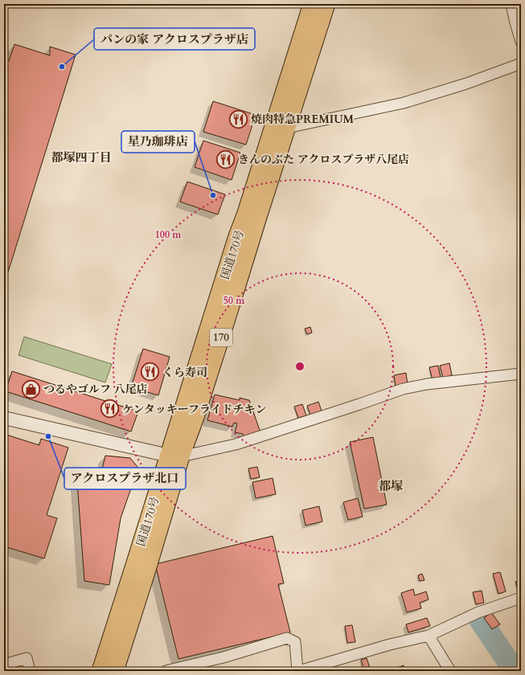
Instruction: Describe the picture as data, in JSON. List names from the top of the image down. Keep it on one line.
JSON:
{"streets":{"highway":["国道170号","170"]},"districts":["都塚四丁目","都塚"],"places":{"other":["パンの家 アクロスプラザ店","星乃珈琲店","アクロスプラザ北口"],"restaurant":["焼肉特急PREMIUM","きんのぶた アクロスプラザ八尾店","くら寿司","ケンタッキーフライドチキン"],"shop":["つるやゴルフ 八尾店"]},"rings":["100 m","50 m"]}
